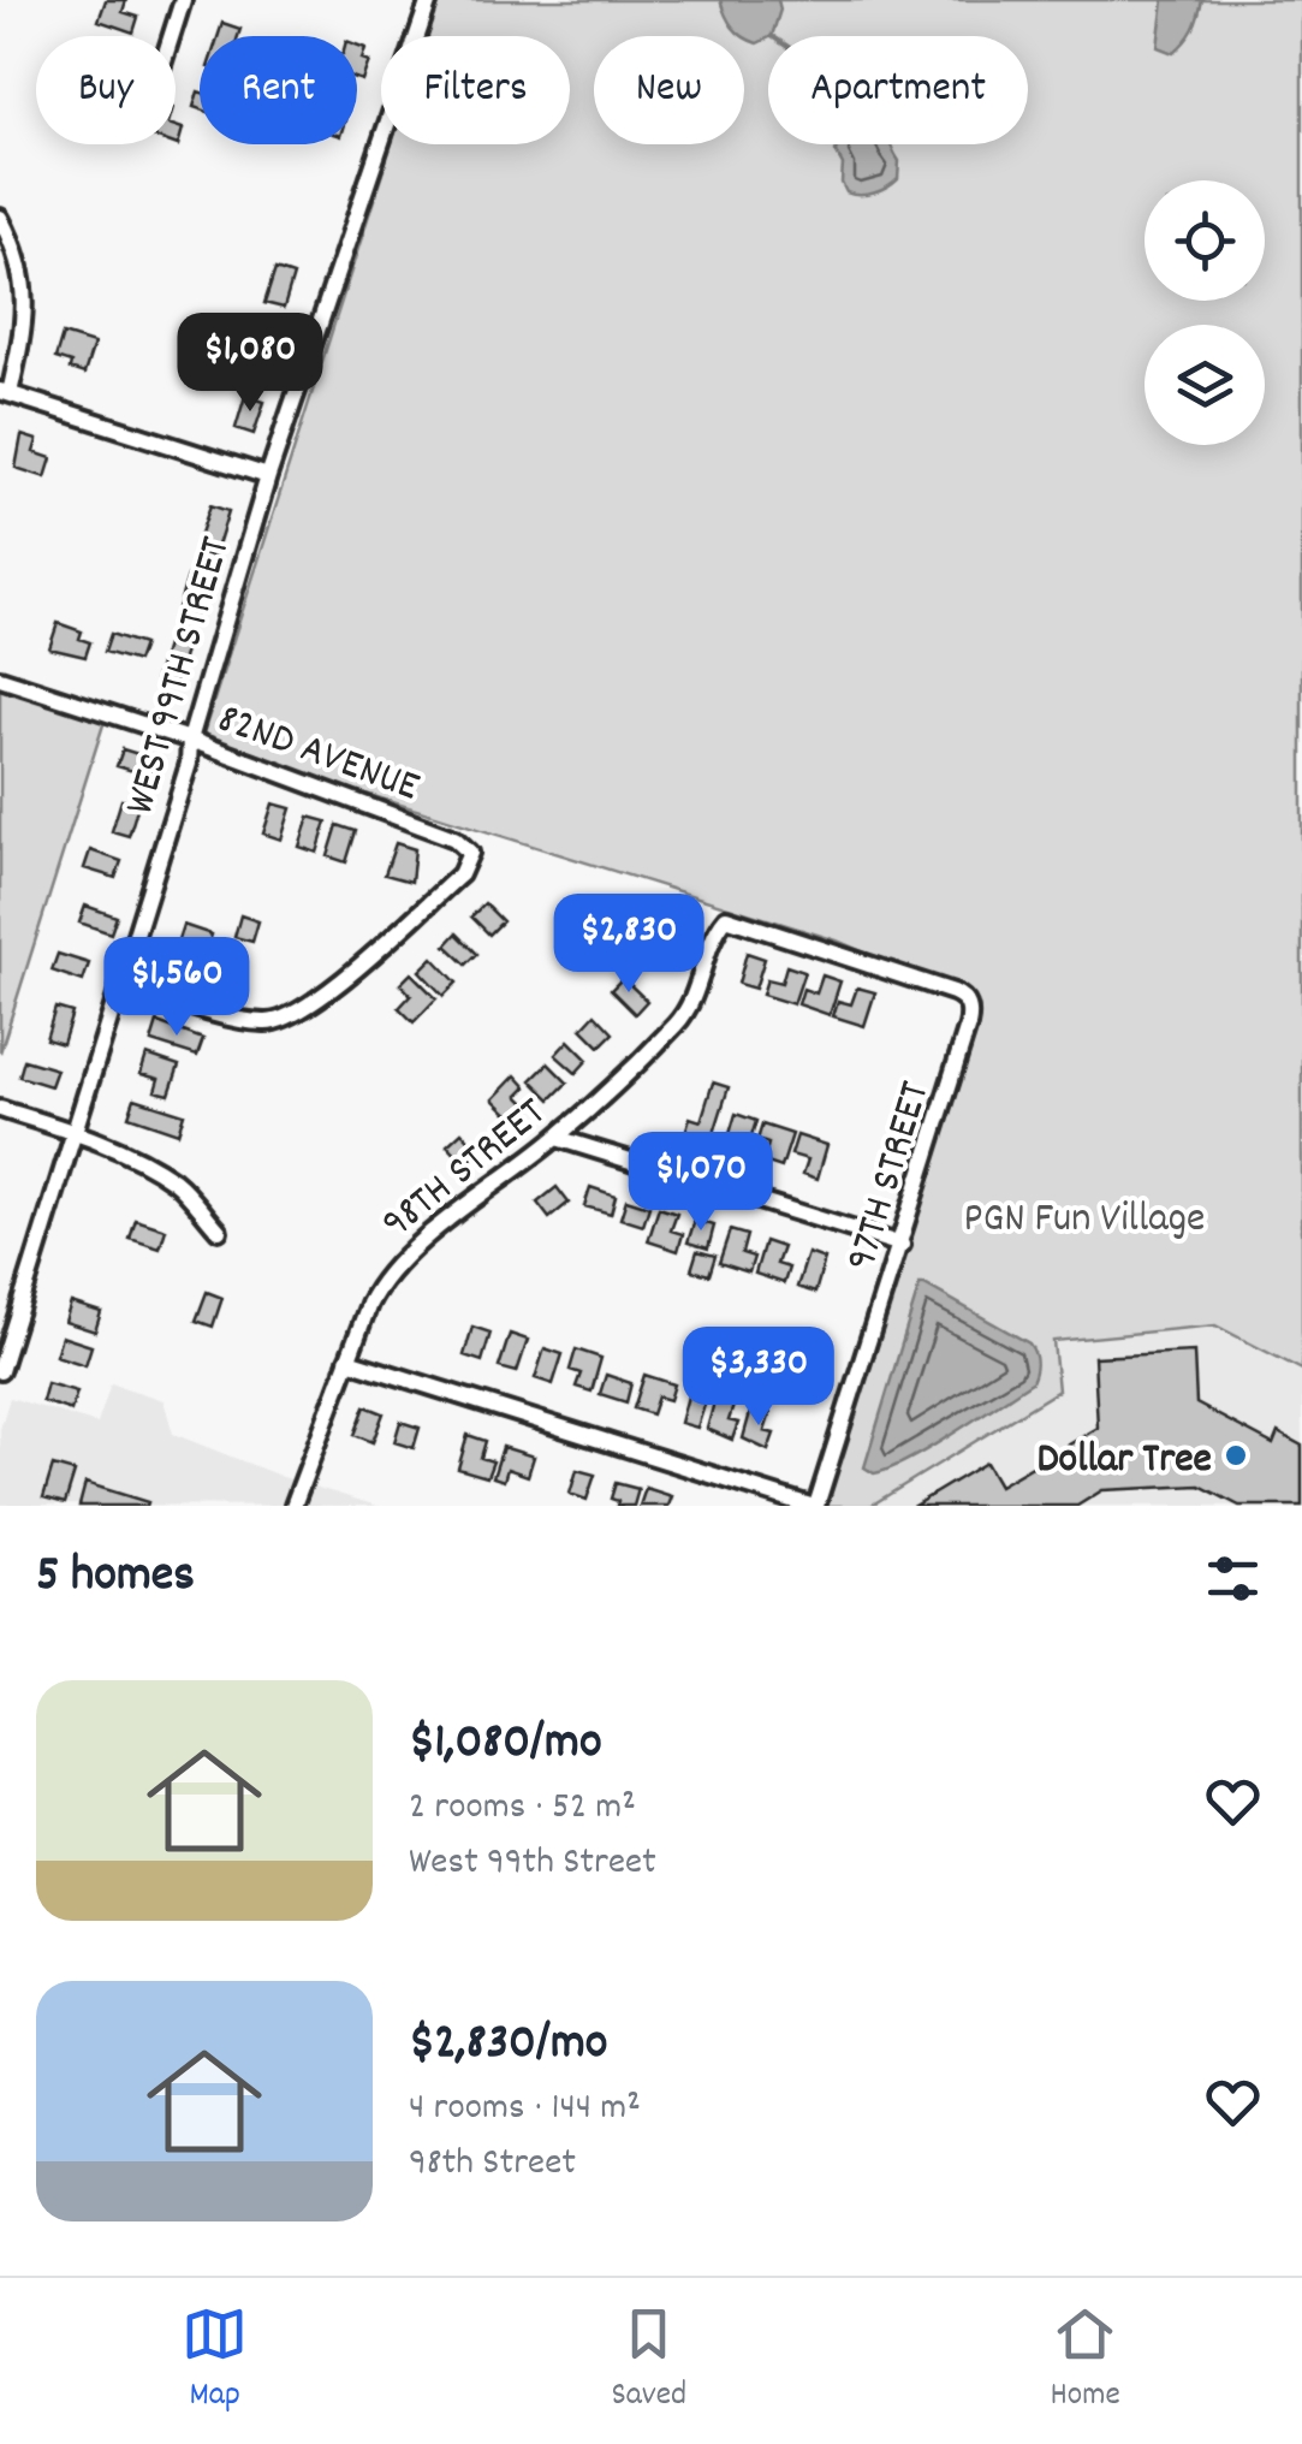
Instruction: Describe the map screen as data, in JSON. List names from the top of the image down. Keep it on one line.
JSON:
{"streets":{"street":["WEST 99TH STREET","82ND AVENUE","98TH STREET","97TH STREET"]},"crossings":[["WEST 99TH STREET","82ND AVENUE"],["98TH STREET","97TH STREET"]],"parks":["PGN Fun Village"],"places":["Dollar Tree"],"page":{"chip":["Buy","Rent","Filters","New","Apartment"],"price":["$1,080","$2,830","$1,560","$1,070","$3,330"],"heading":"5 homes","list":[{"name":"$1,080/mo","note":"2 rooms · 52 m² · West 99th Street"},{"name":"$2,830/mo","note":"4 rooms · 144 m² · 98th Street"}],"tabs":["Map","Saved","Home"]}}
